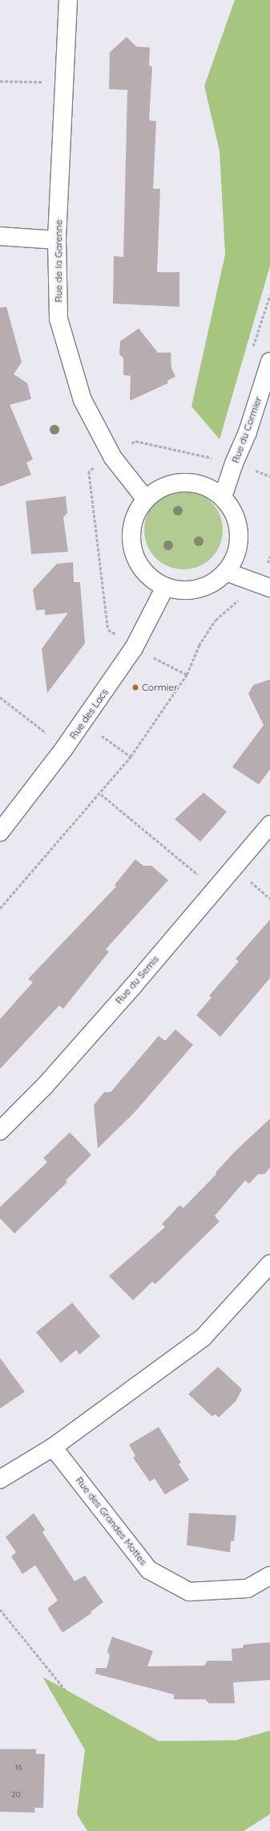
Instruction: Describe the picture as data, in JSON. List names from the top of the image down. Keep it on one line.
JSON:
{"streets":{"street":["Rue de la Garenne","Rue du Cormier","Rue des Lacs","Rue du Semis","Rue des Grandes Mottes"]},"crossings":[["Rue de la Garenne","Rue du Cormier"],["Rue de la Garenne","Rue des Lacs"],["Rue du Cormier","Rue des Lacs"]],"places":["Cormier"],"house_numbers":["16","20"]}
